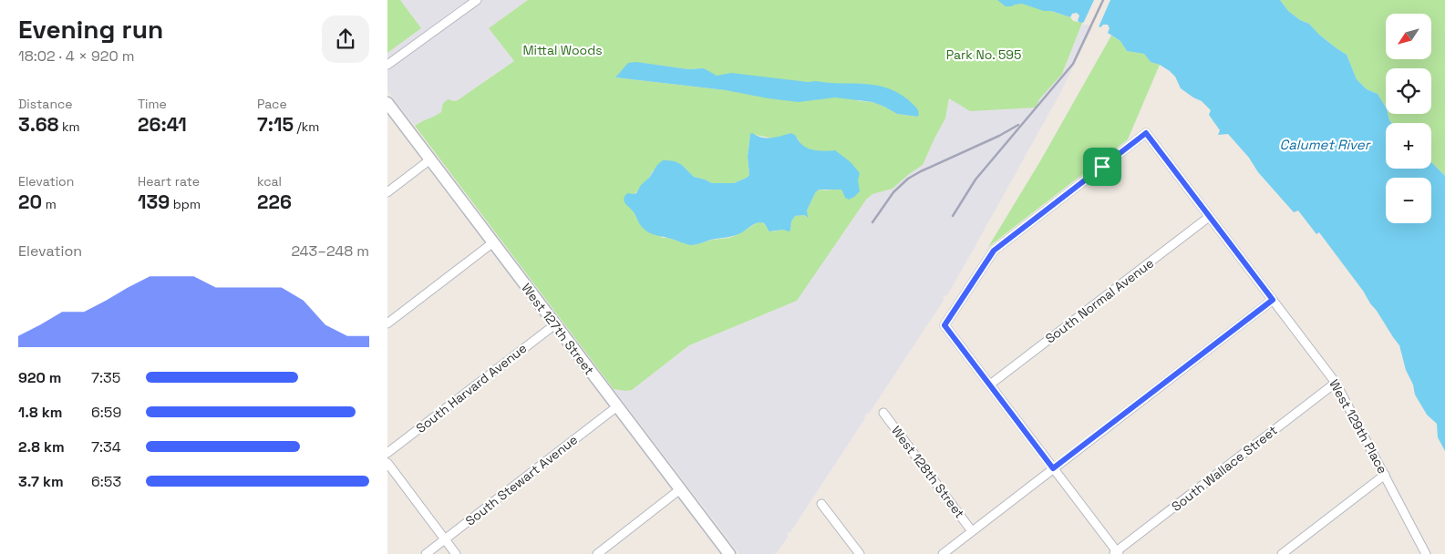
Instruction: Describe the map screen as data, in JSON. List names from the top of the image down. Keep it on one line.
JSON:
{"streets":{"main road":["West 127th Street"],"street":["South Normal Avenue","South Harvard Avenue","West 129th Place","South Wallace Street","West 128th Street","South Stewart Avenue"]},"crossings":[["South Normal Avenue","West 129th Place"],["West 127th Street","South Harvard Avenue"],["West 127th Street","South Stewart Avenue"],["West 129th Place","South Wallace Street"]],"water":["Calumet River"],"parks":["Mittal Woods","Park No. 595"],"north":"bottom left","page":{"heading":["Evening run","18:02 · 4 × 920 m"],"map_buttons":["+","−"],"stats":[["Distance","3.68 km"],["Time","26:41"],["Pace","7:15 /km"],["Elevation","20 m"],["Heart rate","139 bpm"],["kcal","226"]],"chart":["Elevation","243–248 m"],"list":[{"name":"920 m","note":"7:35"},{"name":"1.8 km","note":"6:59"},{"name":"2.8 km","note":"7:34"},{"name":"3.7 km","note":"6:53"}]}}
